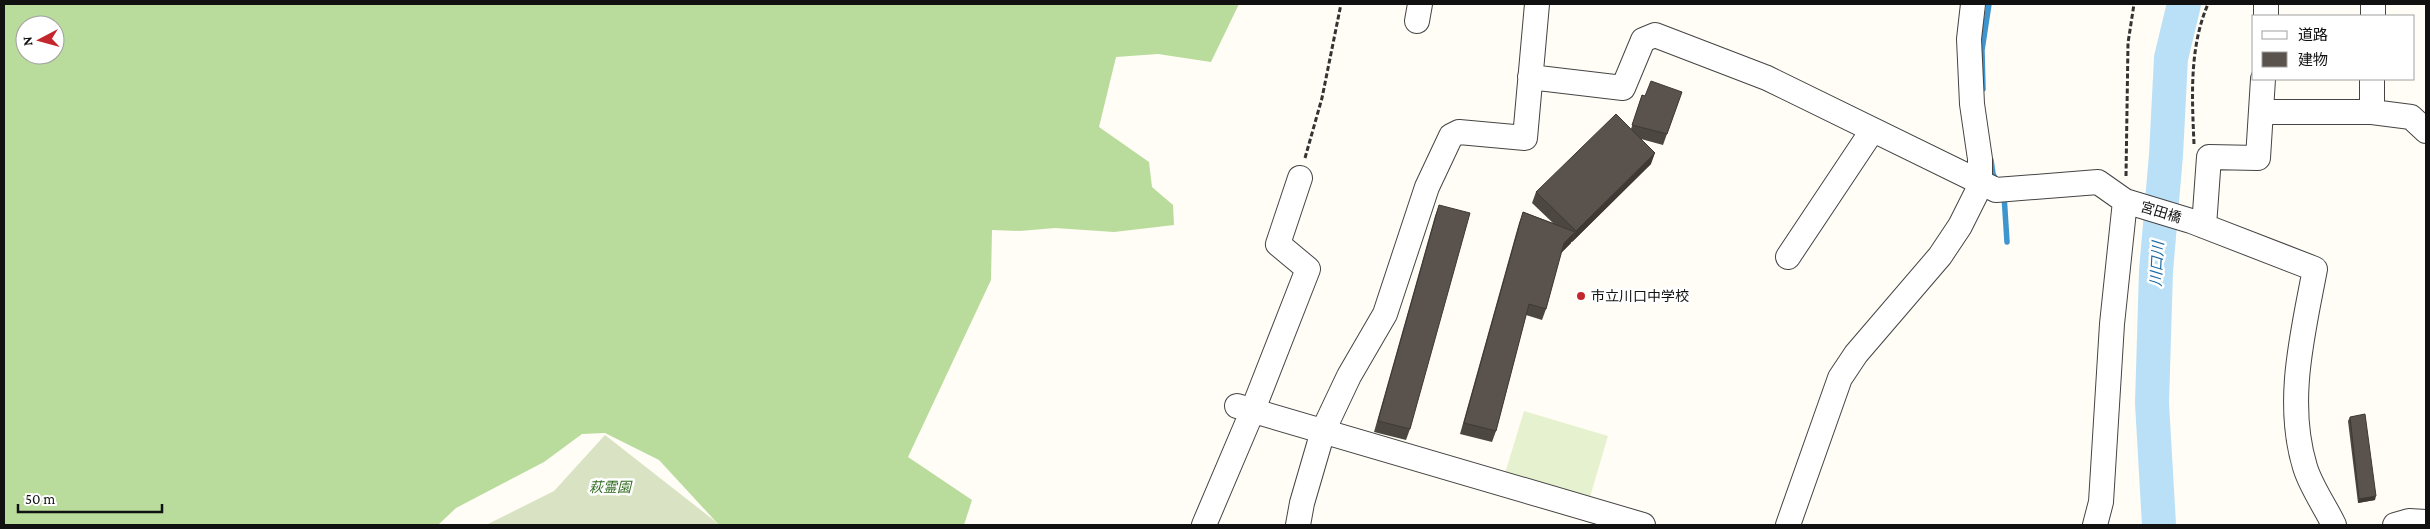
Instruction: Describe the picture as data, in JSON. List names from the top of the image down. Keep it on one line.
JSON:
{"streets":{"street":["宮田橋"]},"water":["川口川"],"parks":["萩霊園"],"places":["市立川口中学校"],"legend":["道路","建物"],"scale_bar":"50 m","north":"left"}
